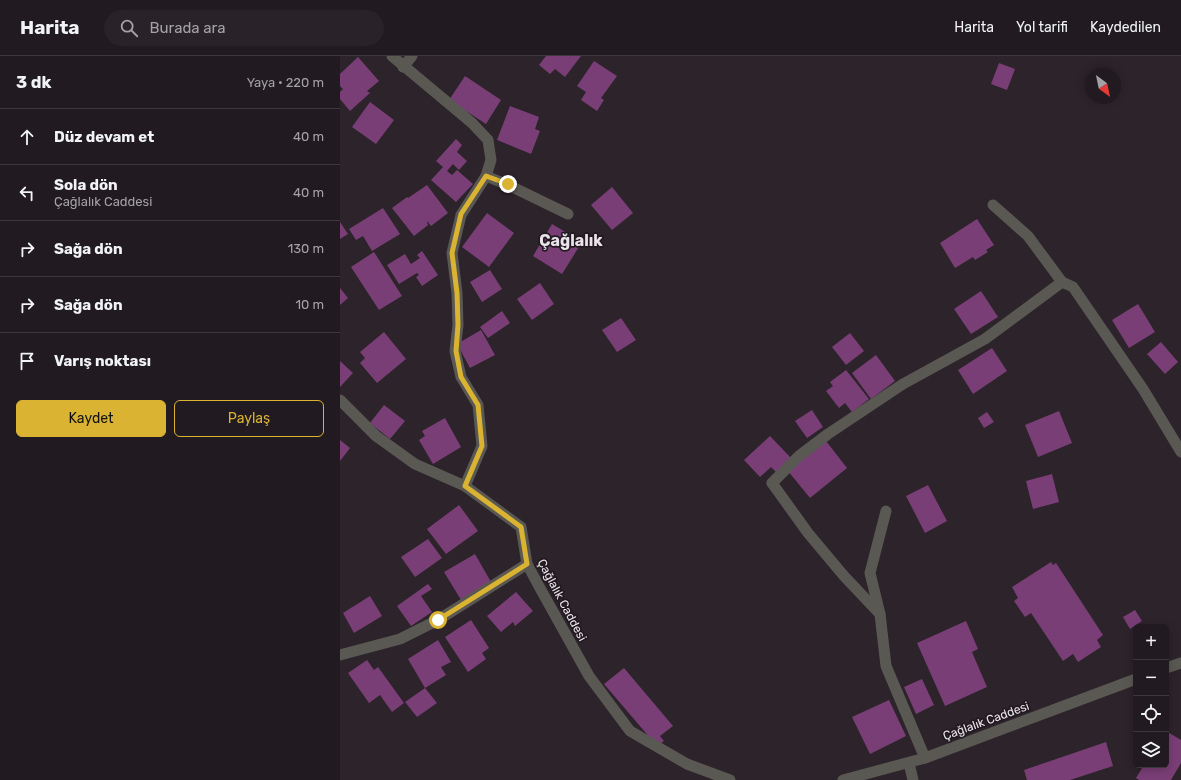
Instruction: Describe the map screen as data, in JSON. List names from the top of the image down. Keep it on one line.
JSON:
{"streets":{"street":["Çağlalık Caddesi"]},"districts":["Çağlalık"],"north":"bottom right","page":{"header":"Harita","search":"Burada ara","nav":["Harita","Yol tarifi","Kaydedilen"],"heading":["3 dk","Yaya · 220 m"],"list":[["Düz devam et","40 m"],["Sola dön","Çağlalık Caddesi","40 m"],["Sağa dön","130 m"],["Sağa dön","10 m"],"Varış noktası"],"buttons":["Kaydet","Paylaş"],"map_buttons":["+","−"]}}
